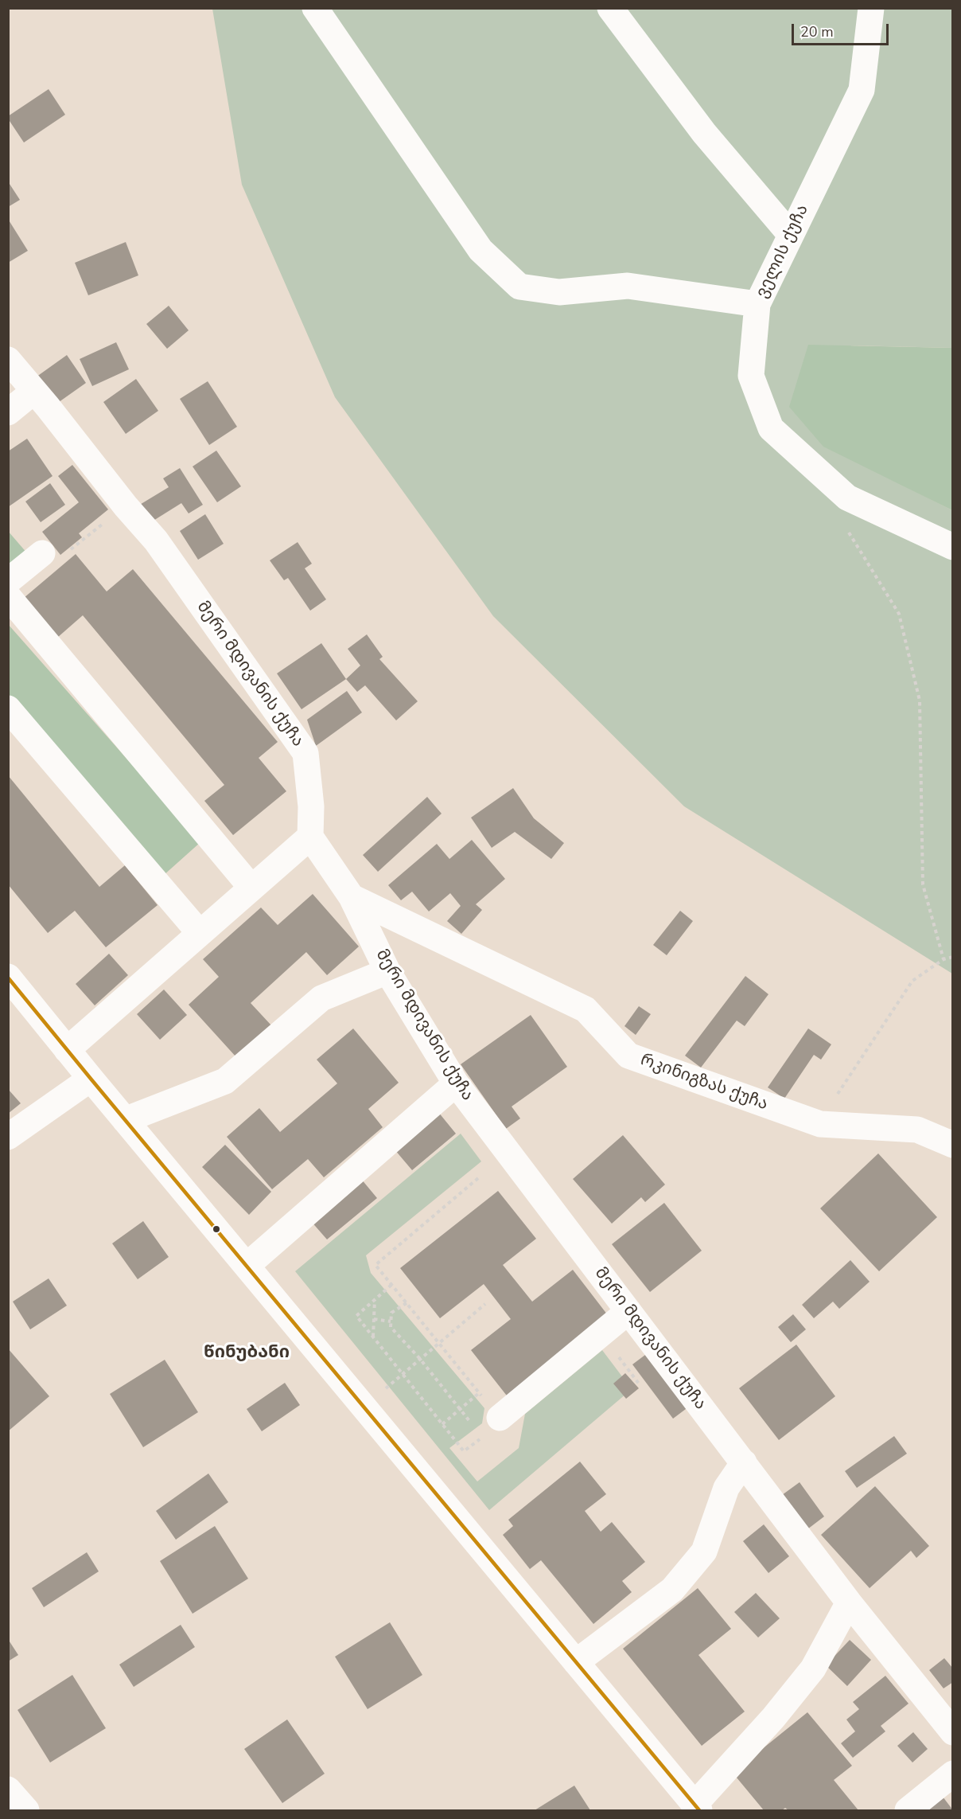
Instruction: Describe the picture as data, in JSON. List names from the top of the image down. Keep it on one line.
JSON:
{"streets":{"street":["ველის ქუჩა","მერი მდივანის ქუჩა","რკინიგზას ქუჩა"]},"crossings":[["მერი მდივანის ქუჩა","რკინიგზას ქუჩა"]],"districts":["წინუბანი"],"scale_bar":"20 m"}
